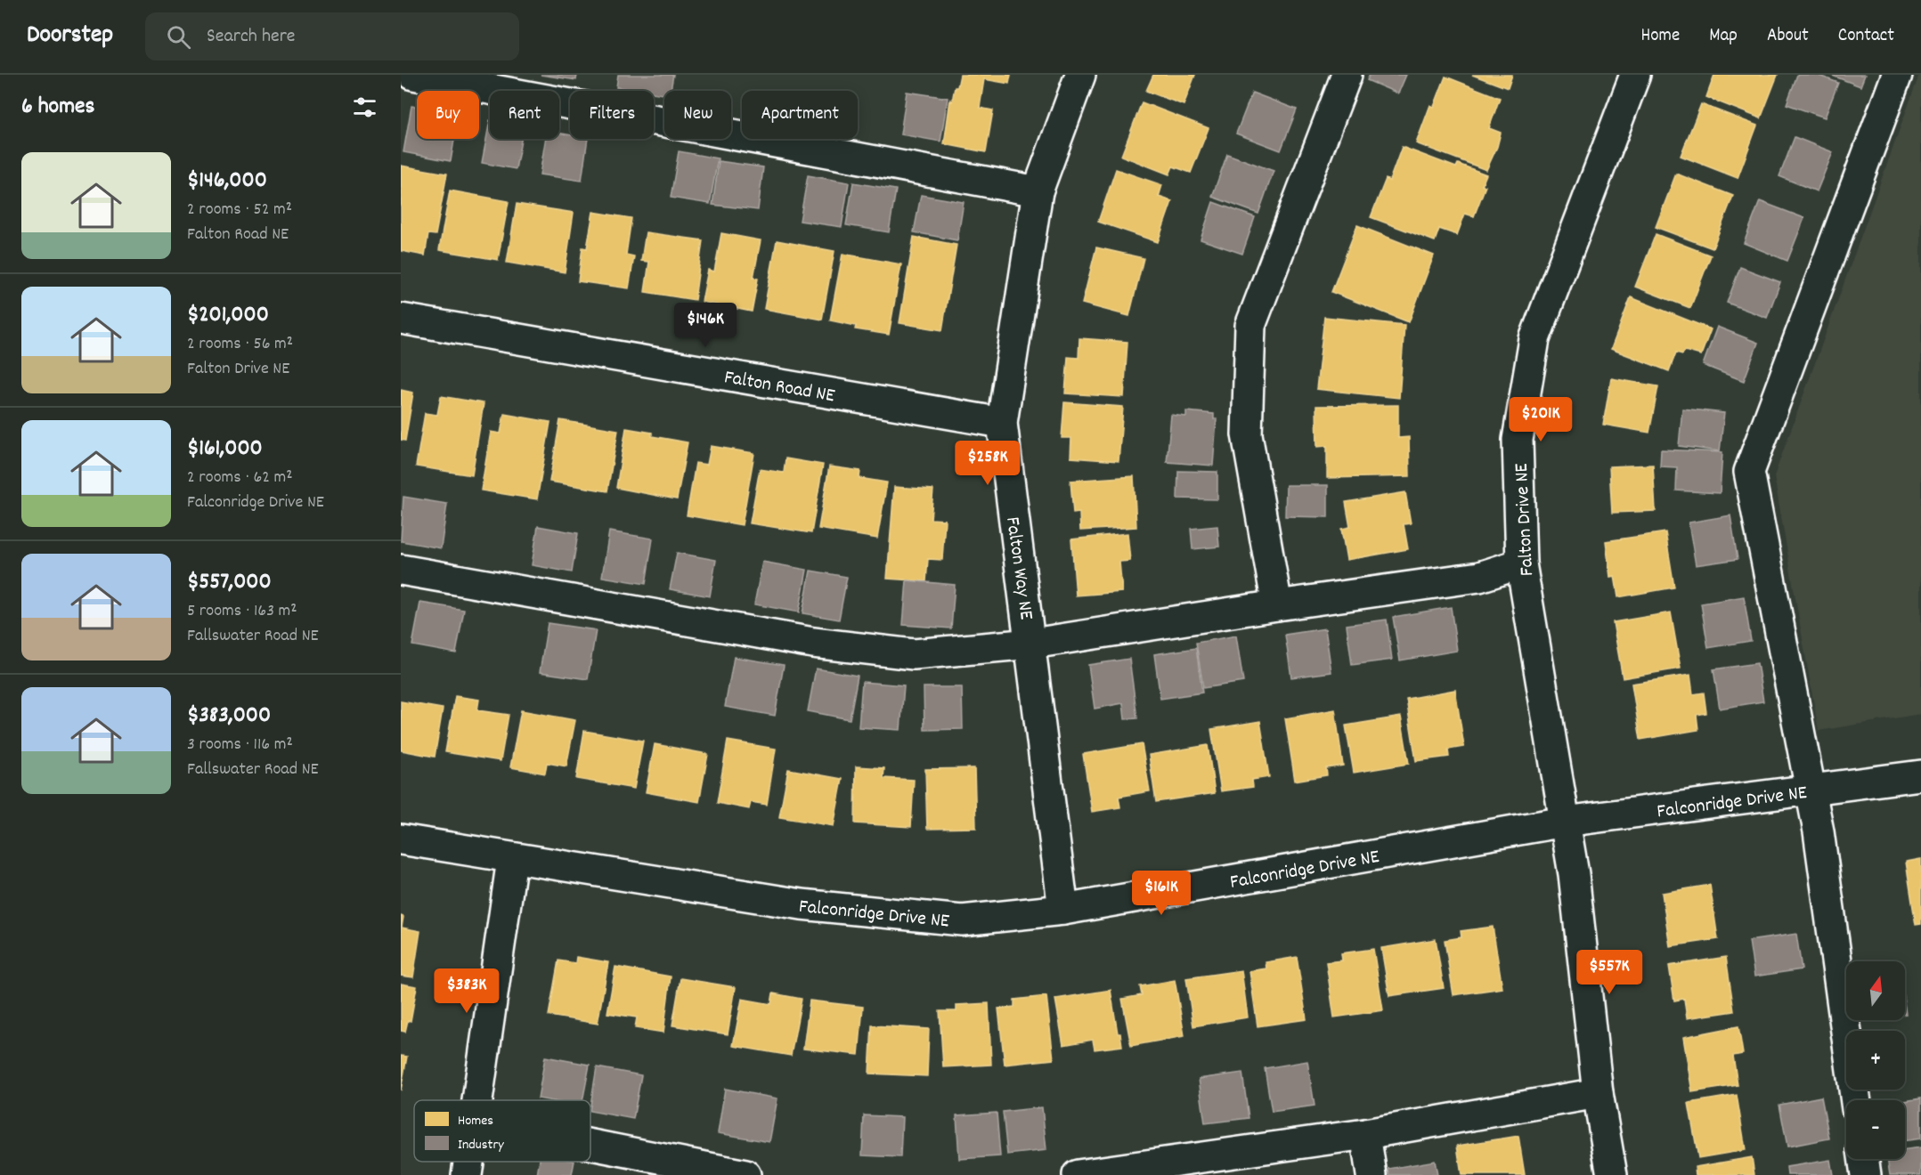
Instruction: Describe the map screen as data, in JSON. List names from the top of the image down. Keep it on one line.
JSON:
{"streets":{"street":["Falton Road NE","Falton Drive NE","Falton Way NE","Falconridge Drive NE"]},"crossings":[["Falton Road NE","Falton Way NE"],["Falton Drive NE","Falconridge Drive NE"],["Falton Way NE","Falconridge Drive NE"]],"legend":["Homes","Industry"],"north":"top","page":{"header":"Doorstep","search":"Search here","nav":["Home","Map","About","Contact"],"heading":"6 homes","chip":["Buy","Rent","Filters","New","Apartment"],"list":[{"name":"$146,000","note":"2 rooms · 52 m² · Falton Road NE"},{"name":"$201,000","note":"2 rooms · 56 m² · Falton Drive NE"},{"name":"$161,000","note":"2 rooms · 62 m² · Falconridge Drive NE"},{"name":"$557,000","note":"5 rooms · 163 m² · Fallswater Road NE"},{"name":"$383,000","note":"3 rooms · 116 m² · Fallswater Road NE"}],"price":["$146K","$201K","$258K","$161K","$557K","$383K"],"map_buttons":["+","−"]}}
